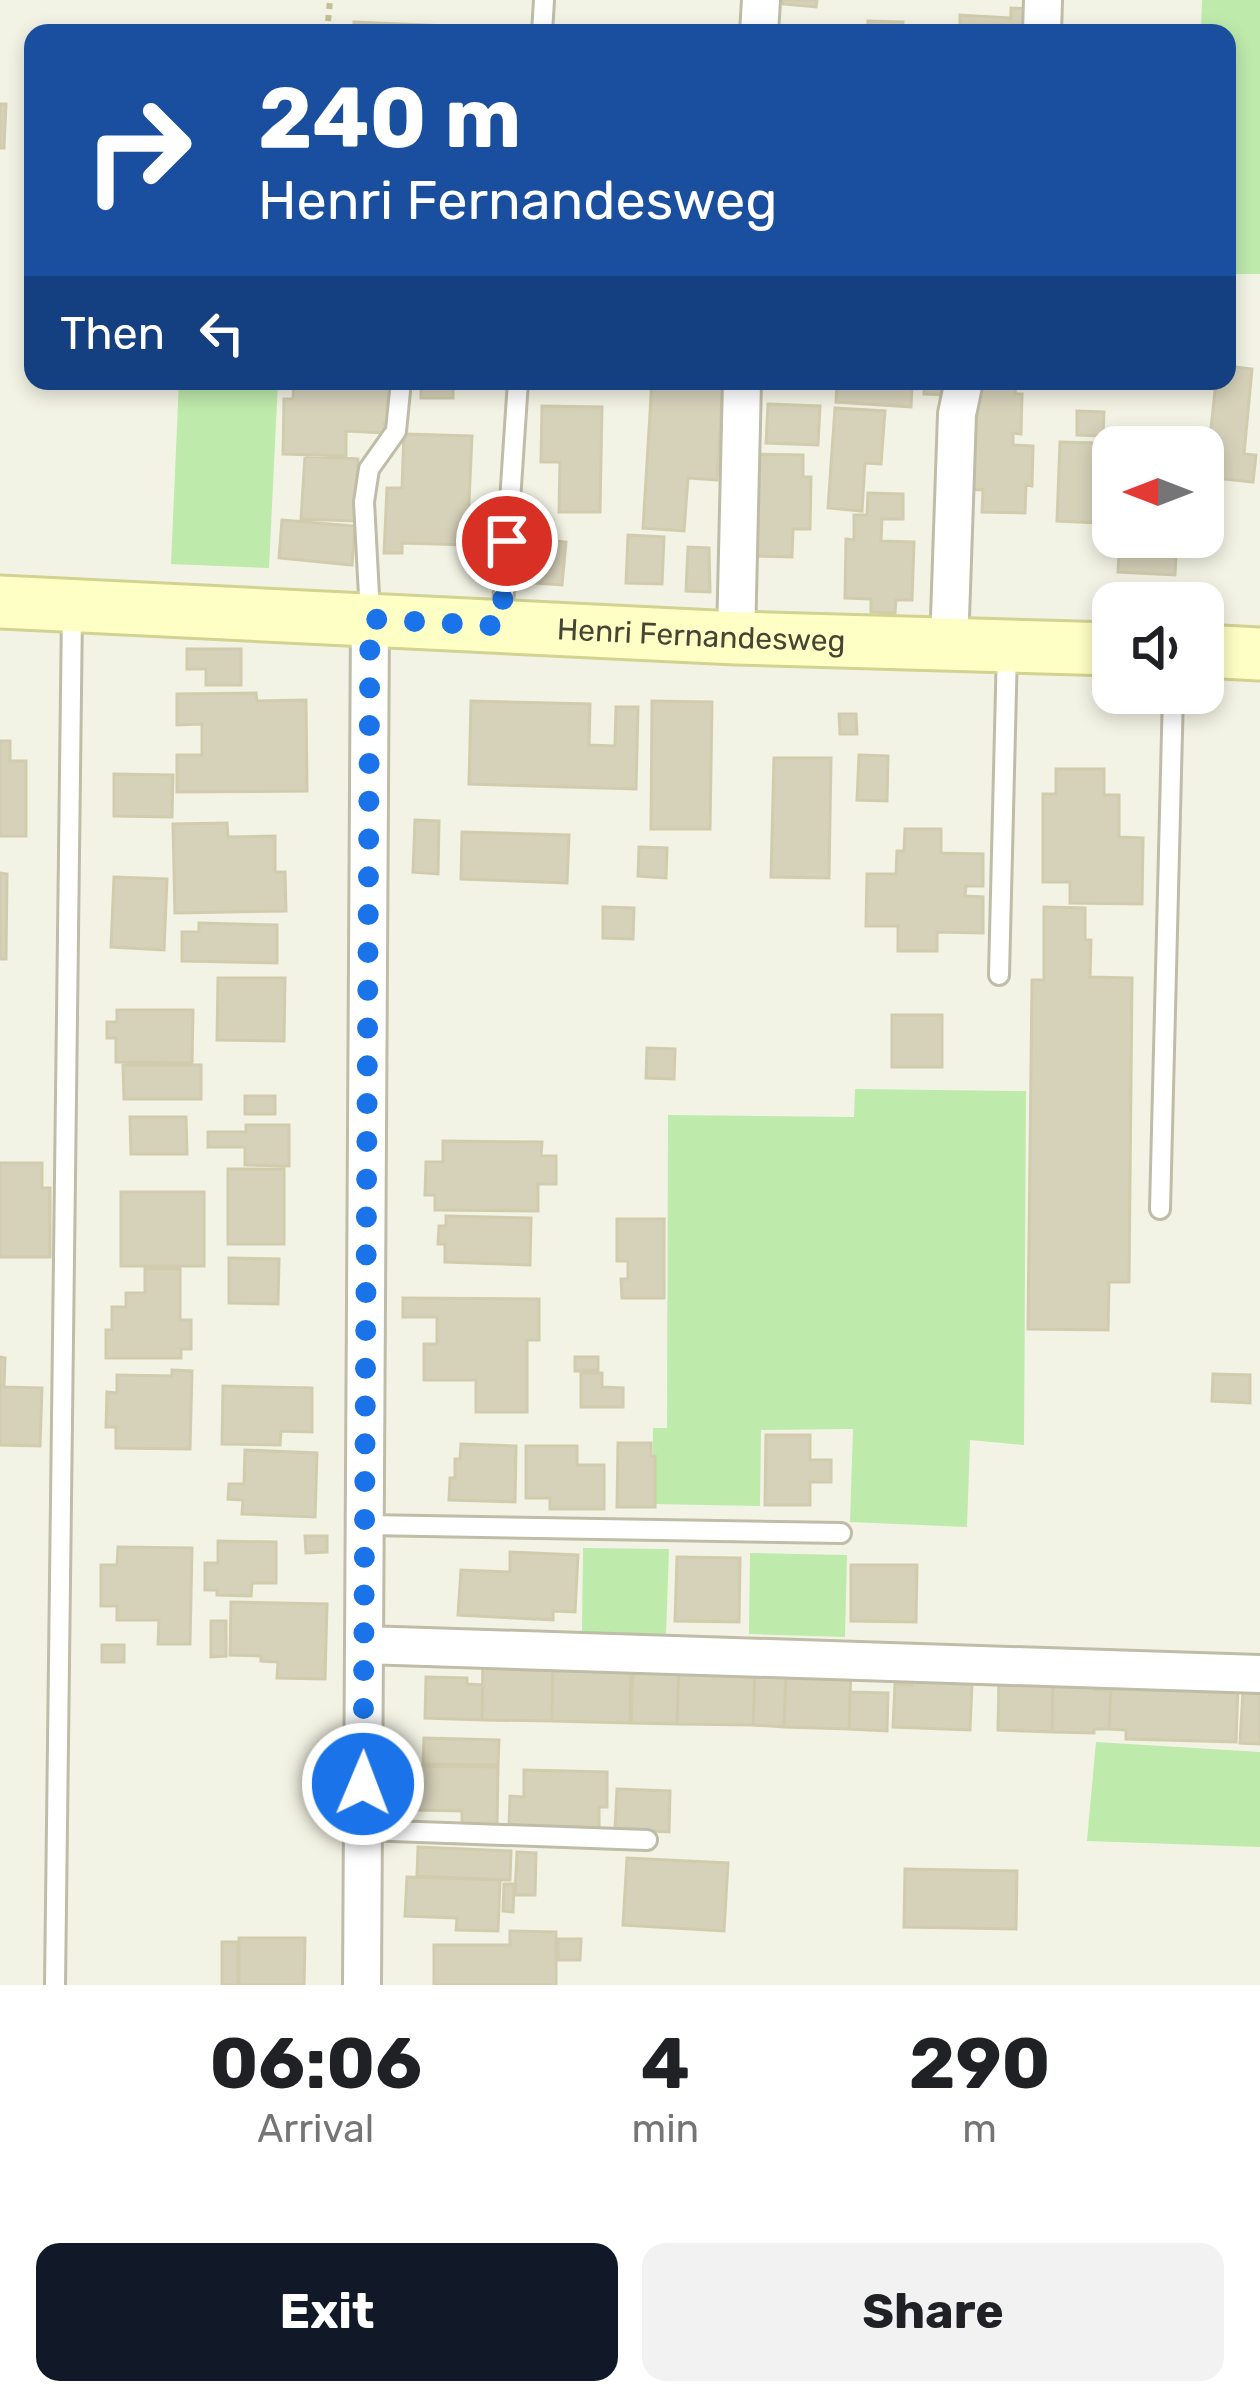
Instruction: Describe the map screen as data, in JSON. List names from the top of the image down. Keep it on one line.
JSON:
{"streets":{"street":["Henri Fernandesweg"]},"north":"left","page":{"turn":["240 m","Henri Fernandesweg"],"then":"Then","eta":["06:06","Arrival","4","min","290","m"],"buttons":["Exit","Share"]}}
